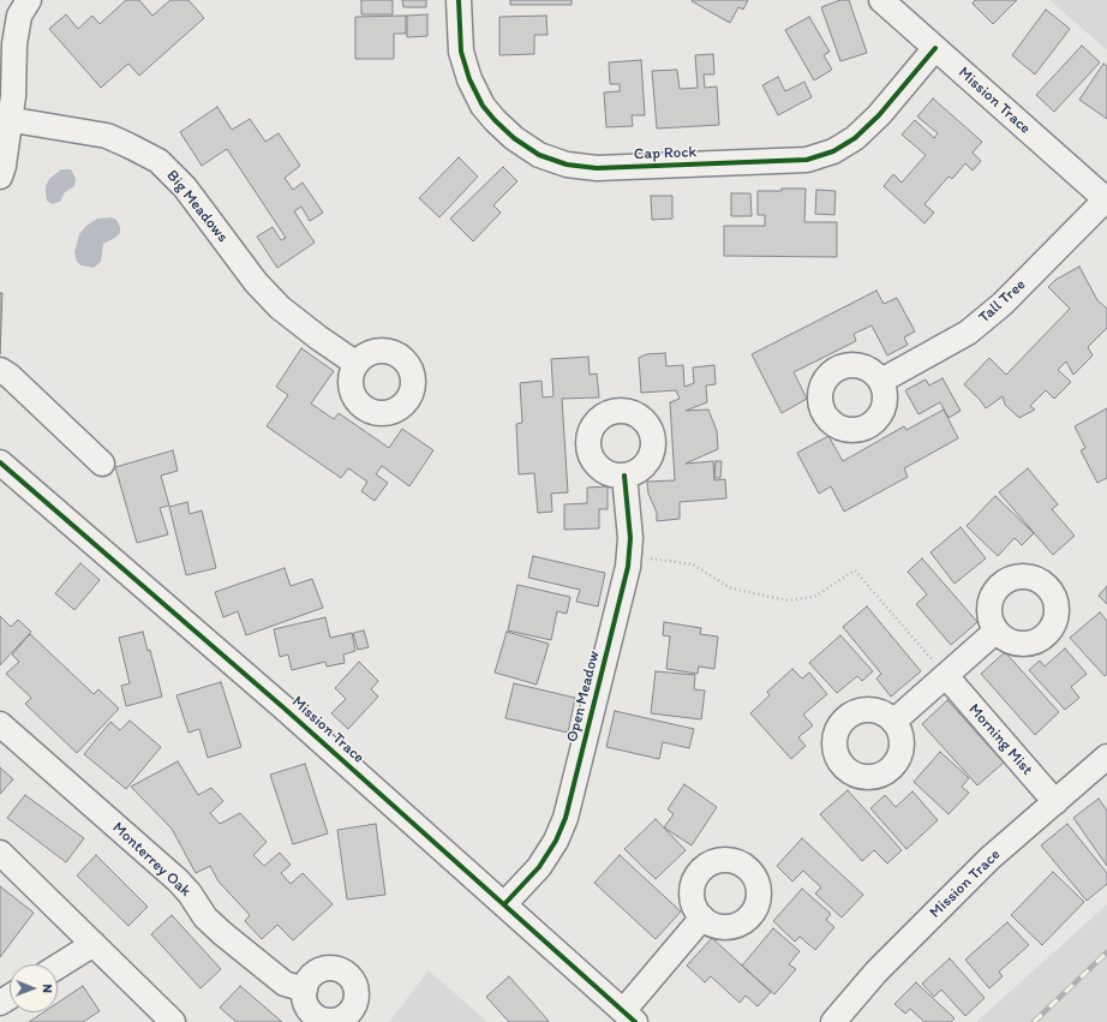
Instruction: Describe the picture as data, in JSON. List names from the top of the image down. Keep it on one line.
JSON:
{"streets":{"street":["Mission Trace","Cap Rock","Big Meadows","Tall Tree","Open Meadow","Morning Mist","Monterrey Oak"]},"crossings":[["Mission Trace","Cap Rock"],["Mission Trace","Tall Tree"],["Mission Trace","Open Meadow"],["Mission Trace","Morning Mist"]],"north":"right"}
